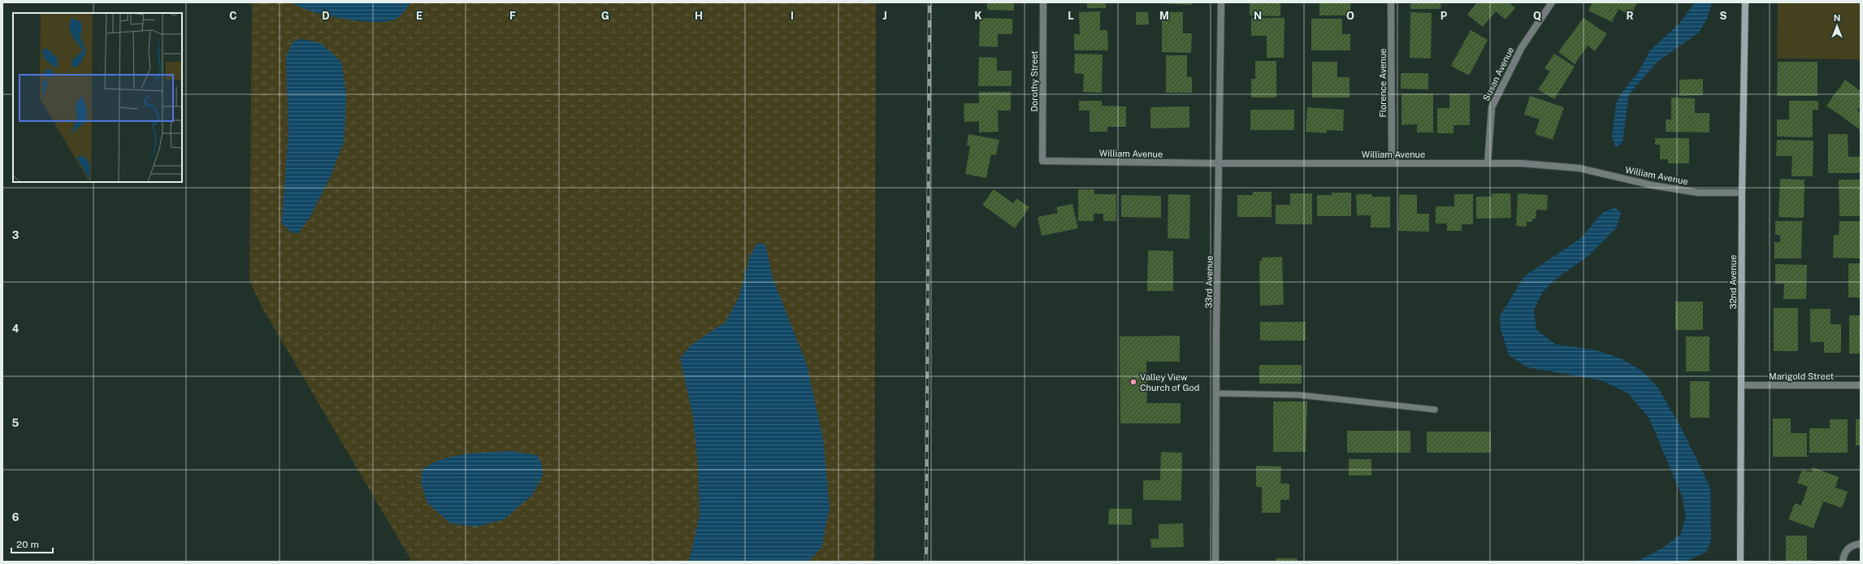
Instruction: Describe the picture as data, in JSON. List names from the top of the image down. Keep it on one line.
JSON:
{"streets":{"street":["Susan Avenue","Dorothy Street","Florence Avenue","William Avenue","33rd Avenue","32nd Avenue","Marigold Street"]},"crossings":[["Susan Avenue","William Avenue"],["Dorothy Street","William Avenue"],["Florence Avenue","William Avenue"],["William Avenue","33rd Avenue"],["William Avenue","32nd Avenue"],["32nd Avenue","Marigold Street"]],"places":["Valley View Church of God"],"scale_bar":"20 m","north":"top","grid":{"columns":["C","D","E","F","G","H","I","J","K","L","M","N","O","P","Q","R","S"],"rows":["3","4","5","6"]}}
